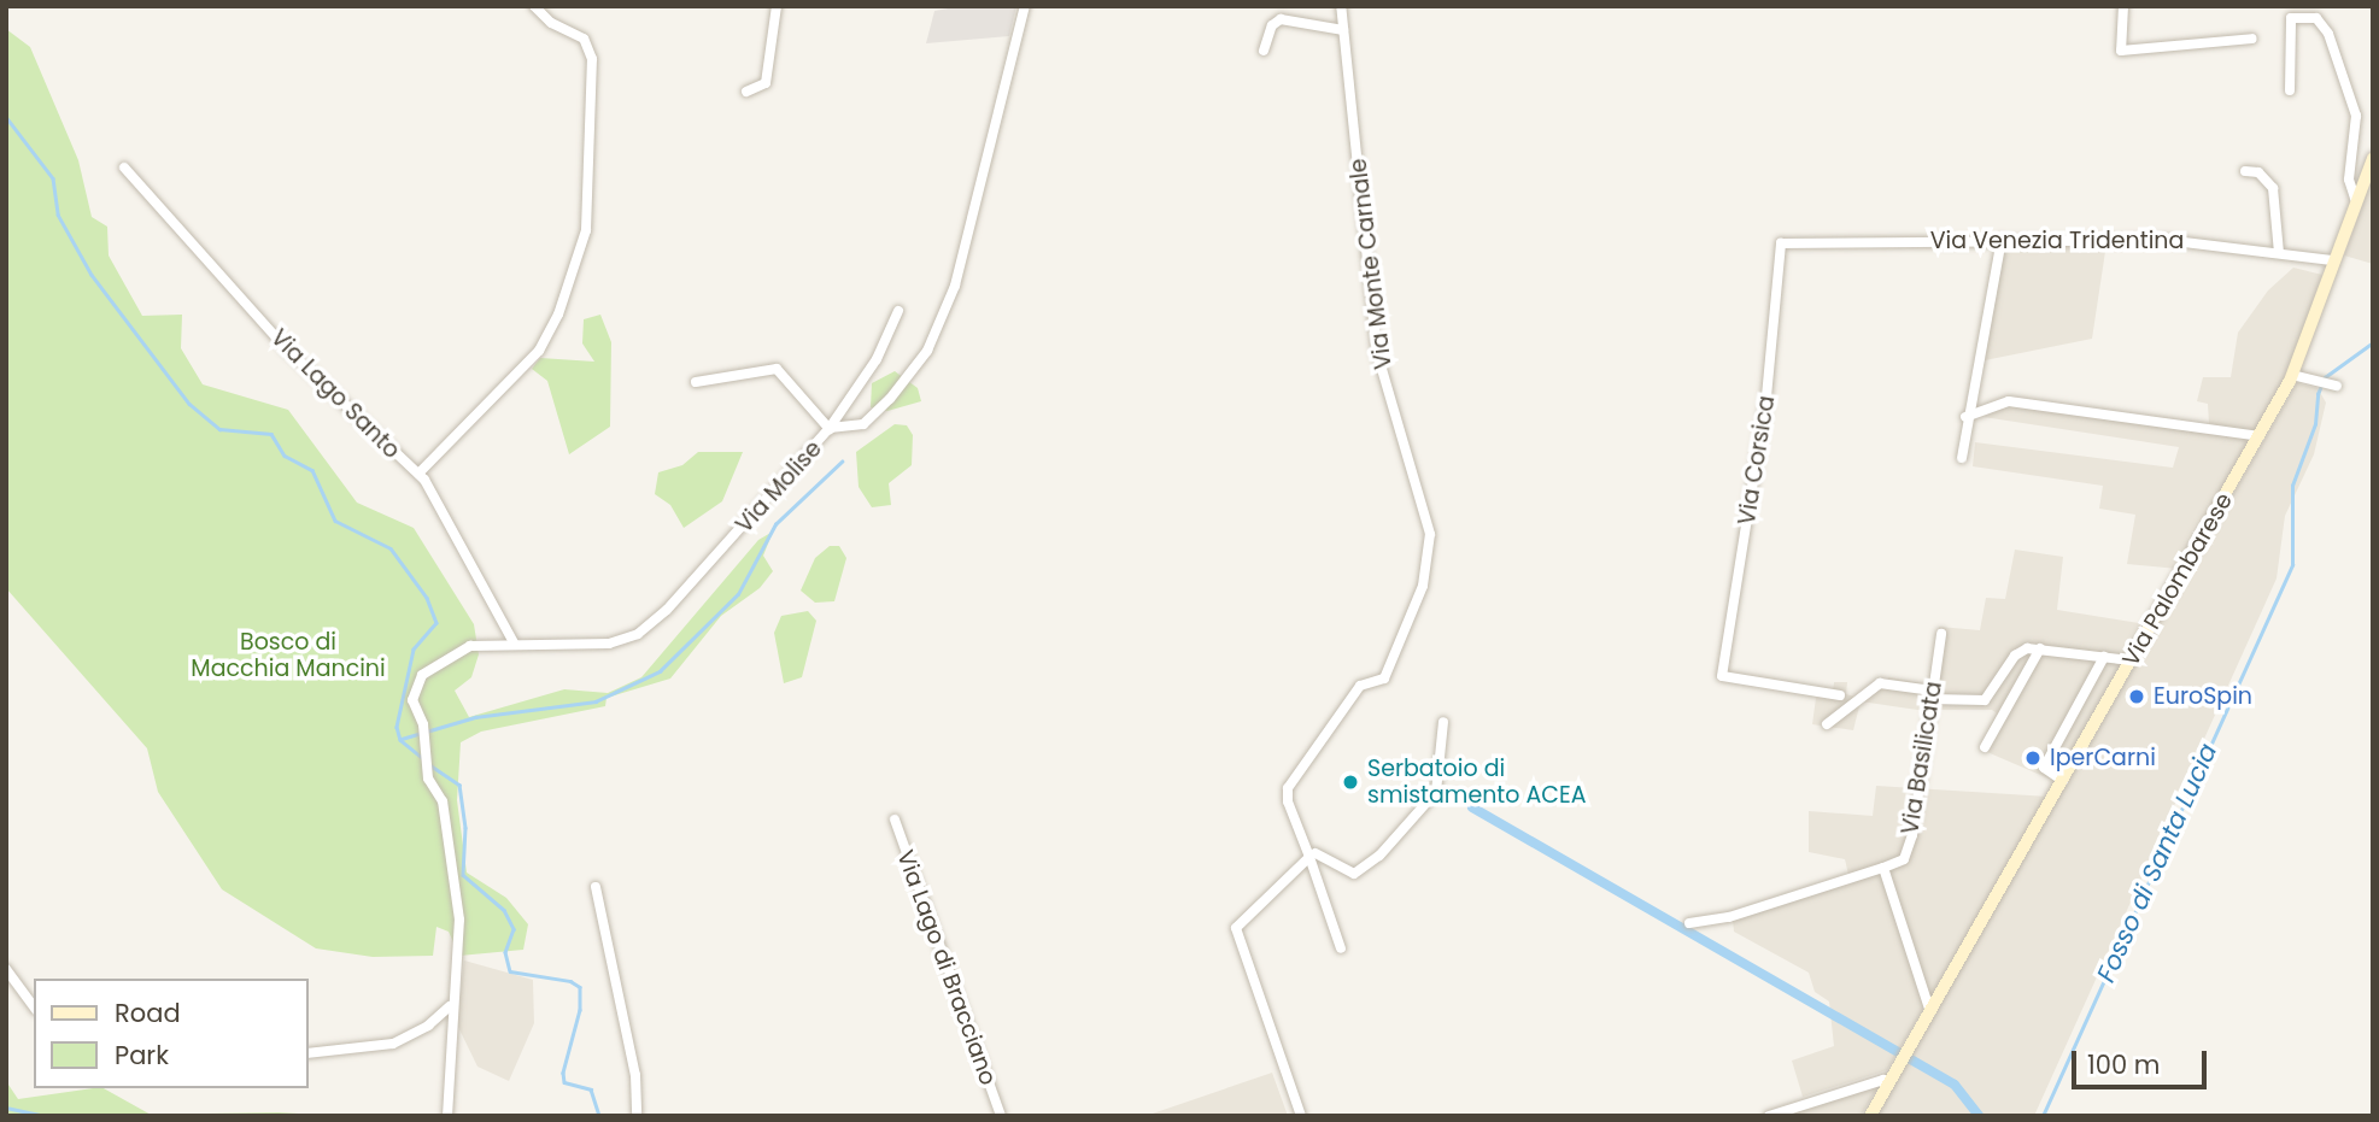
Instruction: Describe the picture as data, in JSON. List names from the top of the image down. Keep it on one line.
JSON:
{"streets":{"main road":["Via Palombarese"],"street":["Via Venezia Tridentina","Via Monte Carnale","Via Lago Santo","Via Corsica","Via Molise","Via Basilicata","Via Lago di Bracciano"]},"crossings":[["Via Venezia Tridentina","Via Corsica"],["Via Venezia Tridentina","Via Palombarese"],["Via Lago Santo","Via Molise"]],"water":["Fosso di Santa Lucia"],"parks":["Bosco di Macchia Mancini"],"places":["EuroSpin","IperCarni","Serbatoio di smistamento ACEA"],"legend":["Road","Park"],"scale_bar":"100 m"}
